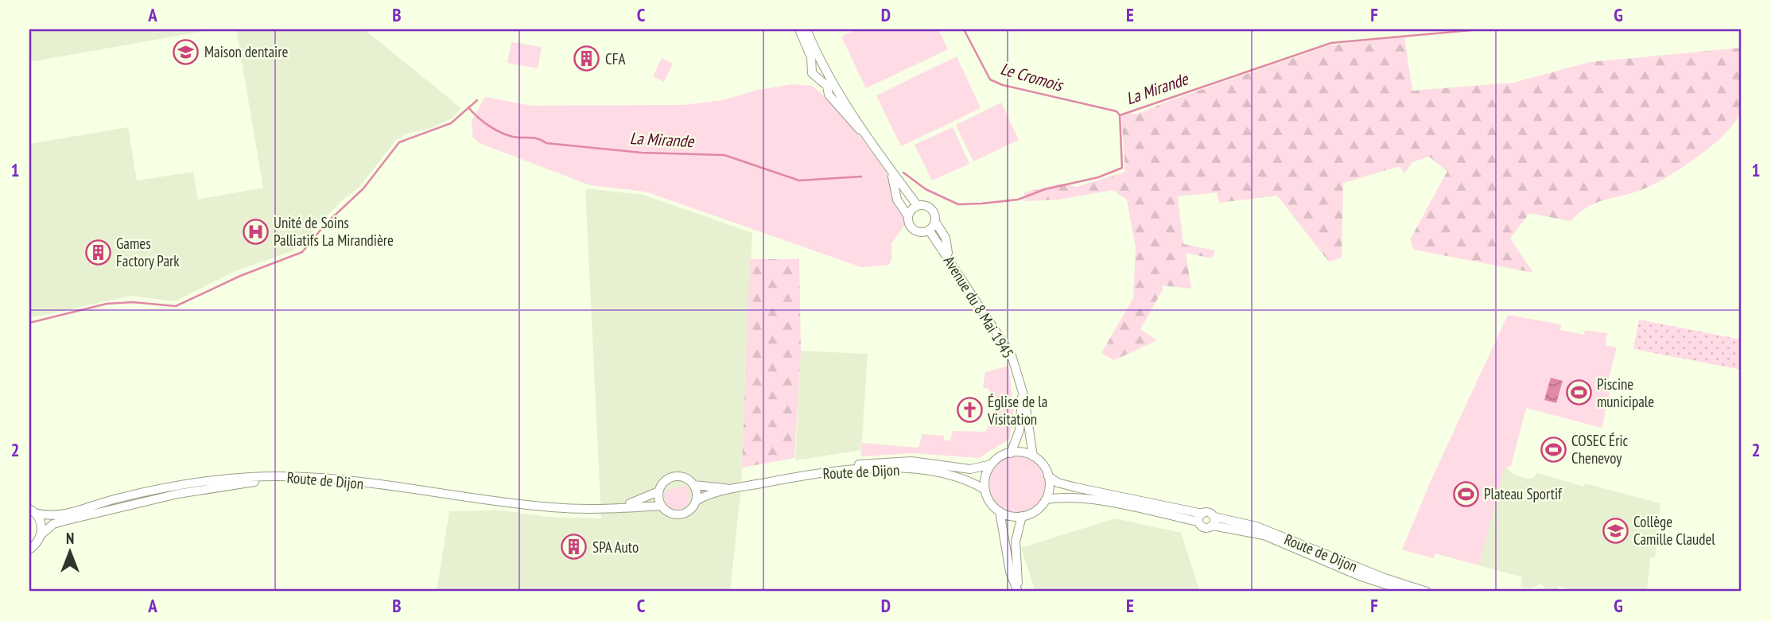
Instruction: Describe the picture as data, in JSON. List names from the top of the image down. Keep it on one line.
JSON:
{"streets":{"main road":["Avenue du 8 Mai 1945","Route de Dijon"]},"crossings":[["Avenue du 8 Mai 1945","Route de Dijon"]],"water":["Le Cromois","La Mirande"],"places":{"school or university":["Maison dentaire","Collège Camille Claudel"],"building":["CFA","Games Factory Park","SPA Auto"],"hospital":["Unité de Soins Palliatifs La Mirandière"],"sports":["Piscine municipale","COSEC Éric Chenevoy","Plateau Sportif"],"church":["Église de la Visitation"]},"north":"top","grid":{"columns":["A","B","C","D","E","F","G"],"rows":["1","2"]}}
